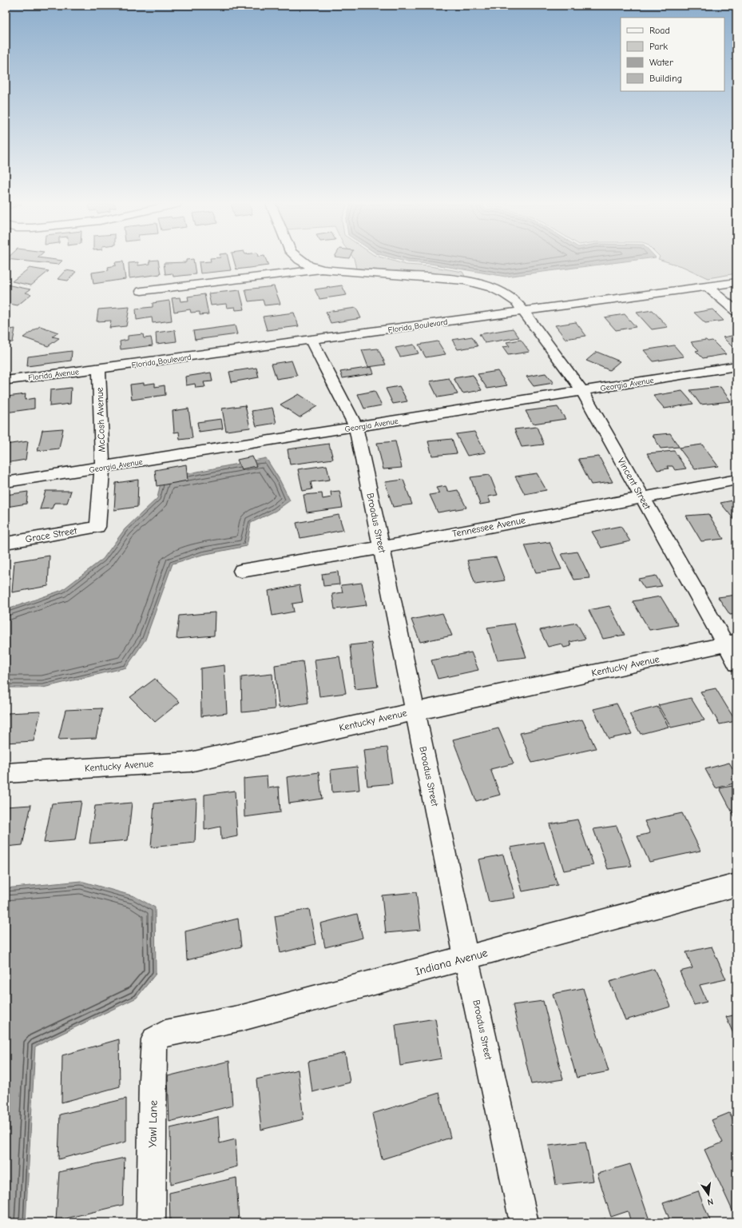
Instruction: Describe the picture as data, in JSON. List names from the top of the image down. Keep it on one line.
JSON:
{"streets":{"street":["Florida Boulevard","Florida Avenue","Georgia Avenue","McCosh Avenue","Vincent Street","Broadus Street","Tennessee Avenue","Grace Street","Kentucky Avenue","Indiana Avenue","Yawl Lane"]},"crossings":[["Florida Boulevard","Florida Avenue"],["Florida Boulevard","McCosh Avenue"],["Florida Boulevard","Vincent Street"],["Florida Boulevard","Broadus Street"],["Florida Avenue","McCosh Avenue"],["Georgia Avenue","McCosh Avenue"],["Georgia Avenue","Vincent Street"],["Georgia Avenue","Broadus Street"],["McCosh Avenue","Grace Street"],["Vincent Street","Tennessee Avenue"],["Vincent Street","Kentucky Avenue"],["Broadus Street","Tennessee Avenue"],["Broadus Street","Kentucky Avenue"],["Broadus Street","Indiana Avenue"],["Indiana Avenue","Yawl Lane"]],"legend":["Road","Park","Water","Building"],"north":"bottom"}
